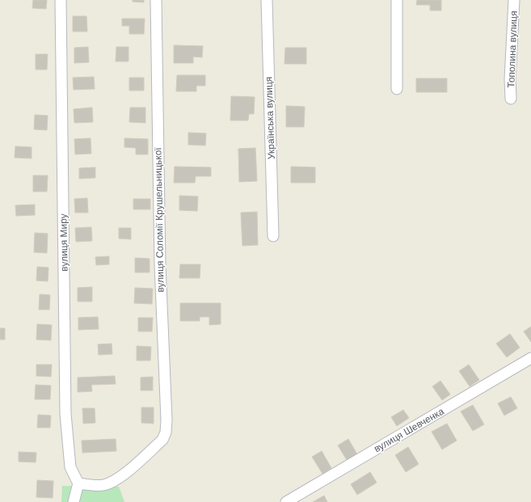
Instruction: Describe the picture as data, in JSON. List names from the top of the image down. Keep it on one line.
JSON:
{"streets":{"street":["Тополина вулиця","Українська вулиця","вулиця Соломії Крушельницької","вулиця Миру","вулиця Шевченка"]},"crossings":[["вулиця Соломії Крушельницької","вулиця Миру"]]}
